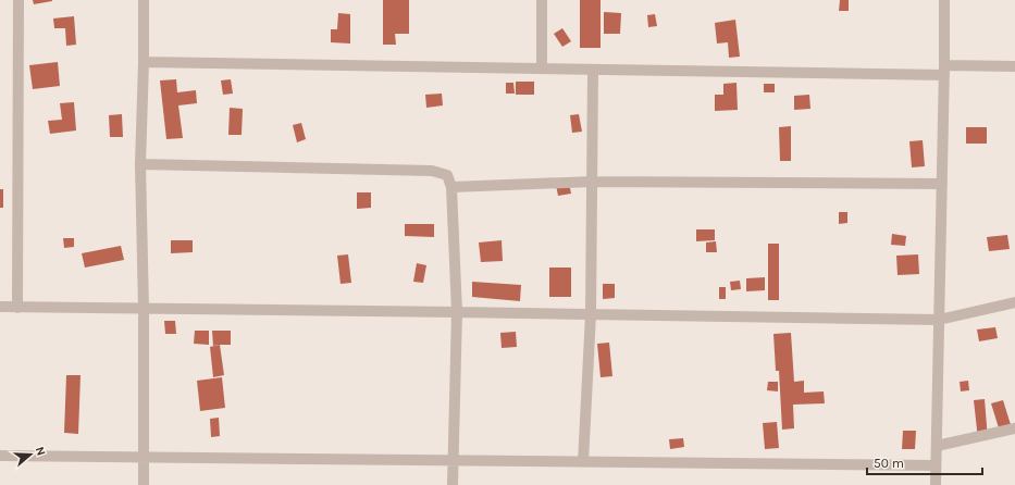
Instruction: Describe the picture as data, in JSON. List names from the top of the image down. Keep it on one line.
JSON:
{"scale_bar":"50 m","north":"right"}
